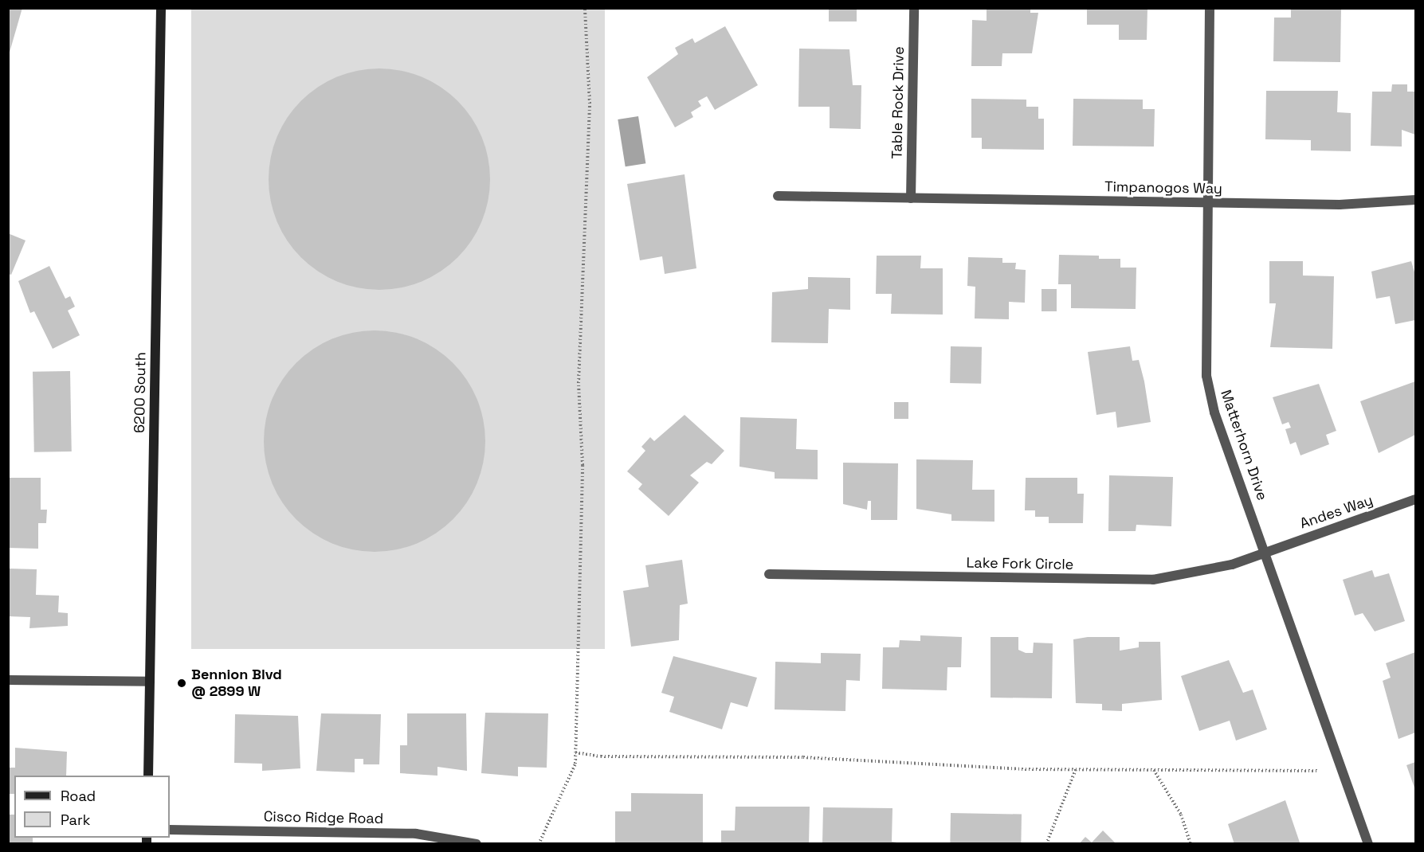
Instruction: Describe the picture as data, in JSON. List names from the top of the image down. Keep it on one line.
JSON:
{"streets":{"main road":["6200 South"],"street":["Table Rock Drive","Timpanogos Way","Matterhorn Drive","Andes Way","Lake Fork Circle","Cisco Ridge Road"]},"crossings":[["Table Rock Drive","Timpanogos Way"],["Timpanogos Way","Matterhorn Drive"],["Matterhorn Drive","Andes Way"],["Matterhorn Drive","Lake Fork Circle"],["Andes Way","Lake Fork Circle"]],"places":["Bennion Blvd @ 2899 W"],"legend":["Road","Park"]}
